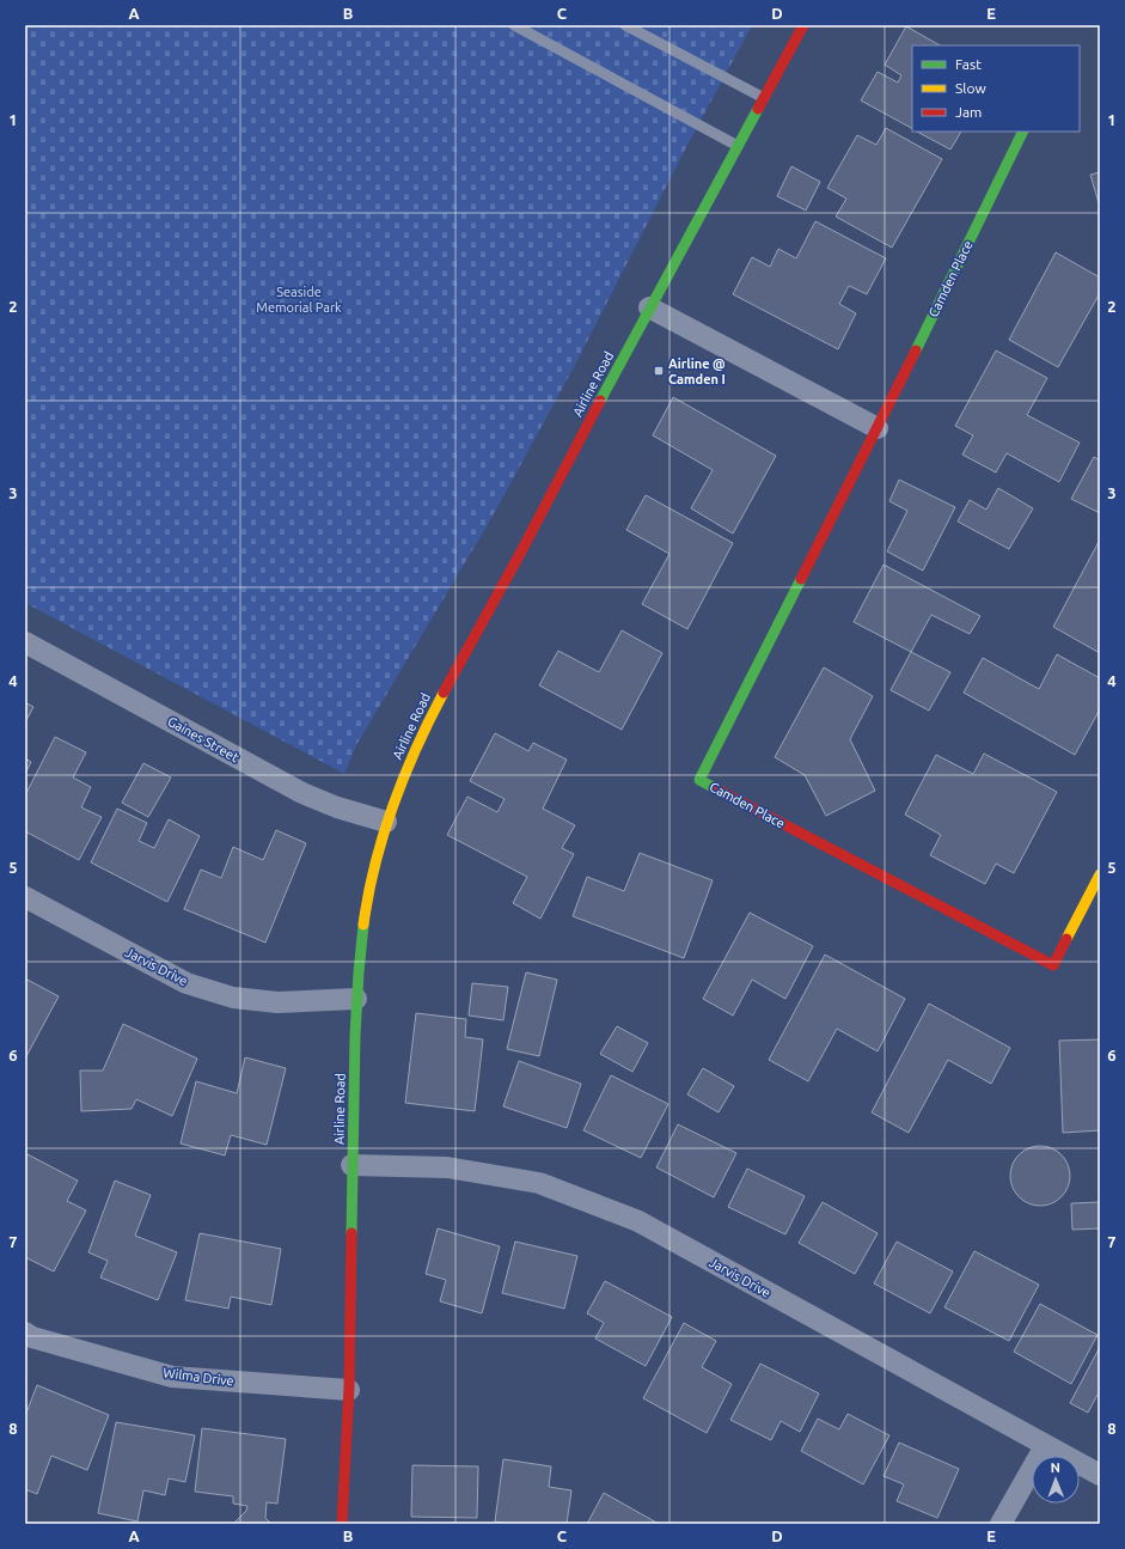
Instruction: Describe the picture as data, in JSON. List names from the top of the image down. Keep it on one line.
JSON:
{"streets":{"main road":["Camden Place","Airline Road"],"street":["Gaines Street","Jarvis Drive","Wilma Drive"]},"crossings":[["Airline Road","Gaines Street"],["Airline Road","Jarvis Drive"],["Airline Road","Wilma Drive"]],"parks":["Seaside Memorial Park"],"places":{"transit":["Airline @ Camden I"]},"legend":["Fast","Slow","Jam"],"north":"top","grid":{"columns":["A","B","C","D","E"],"rows":["1","2","3","4","5","6","7","8"]}}
